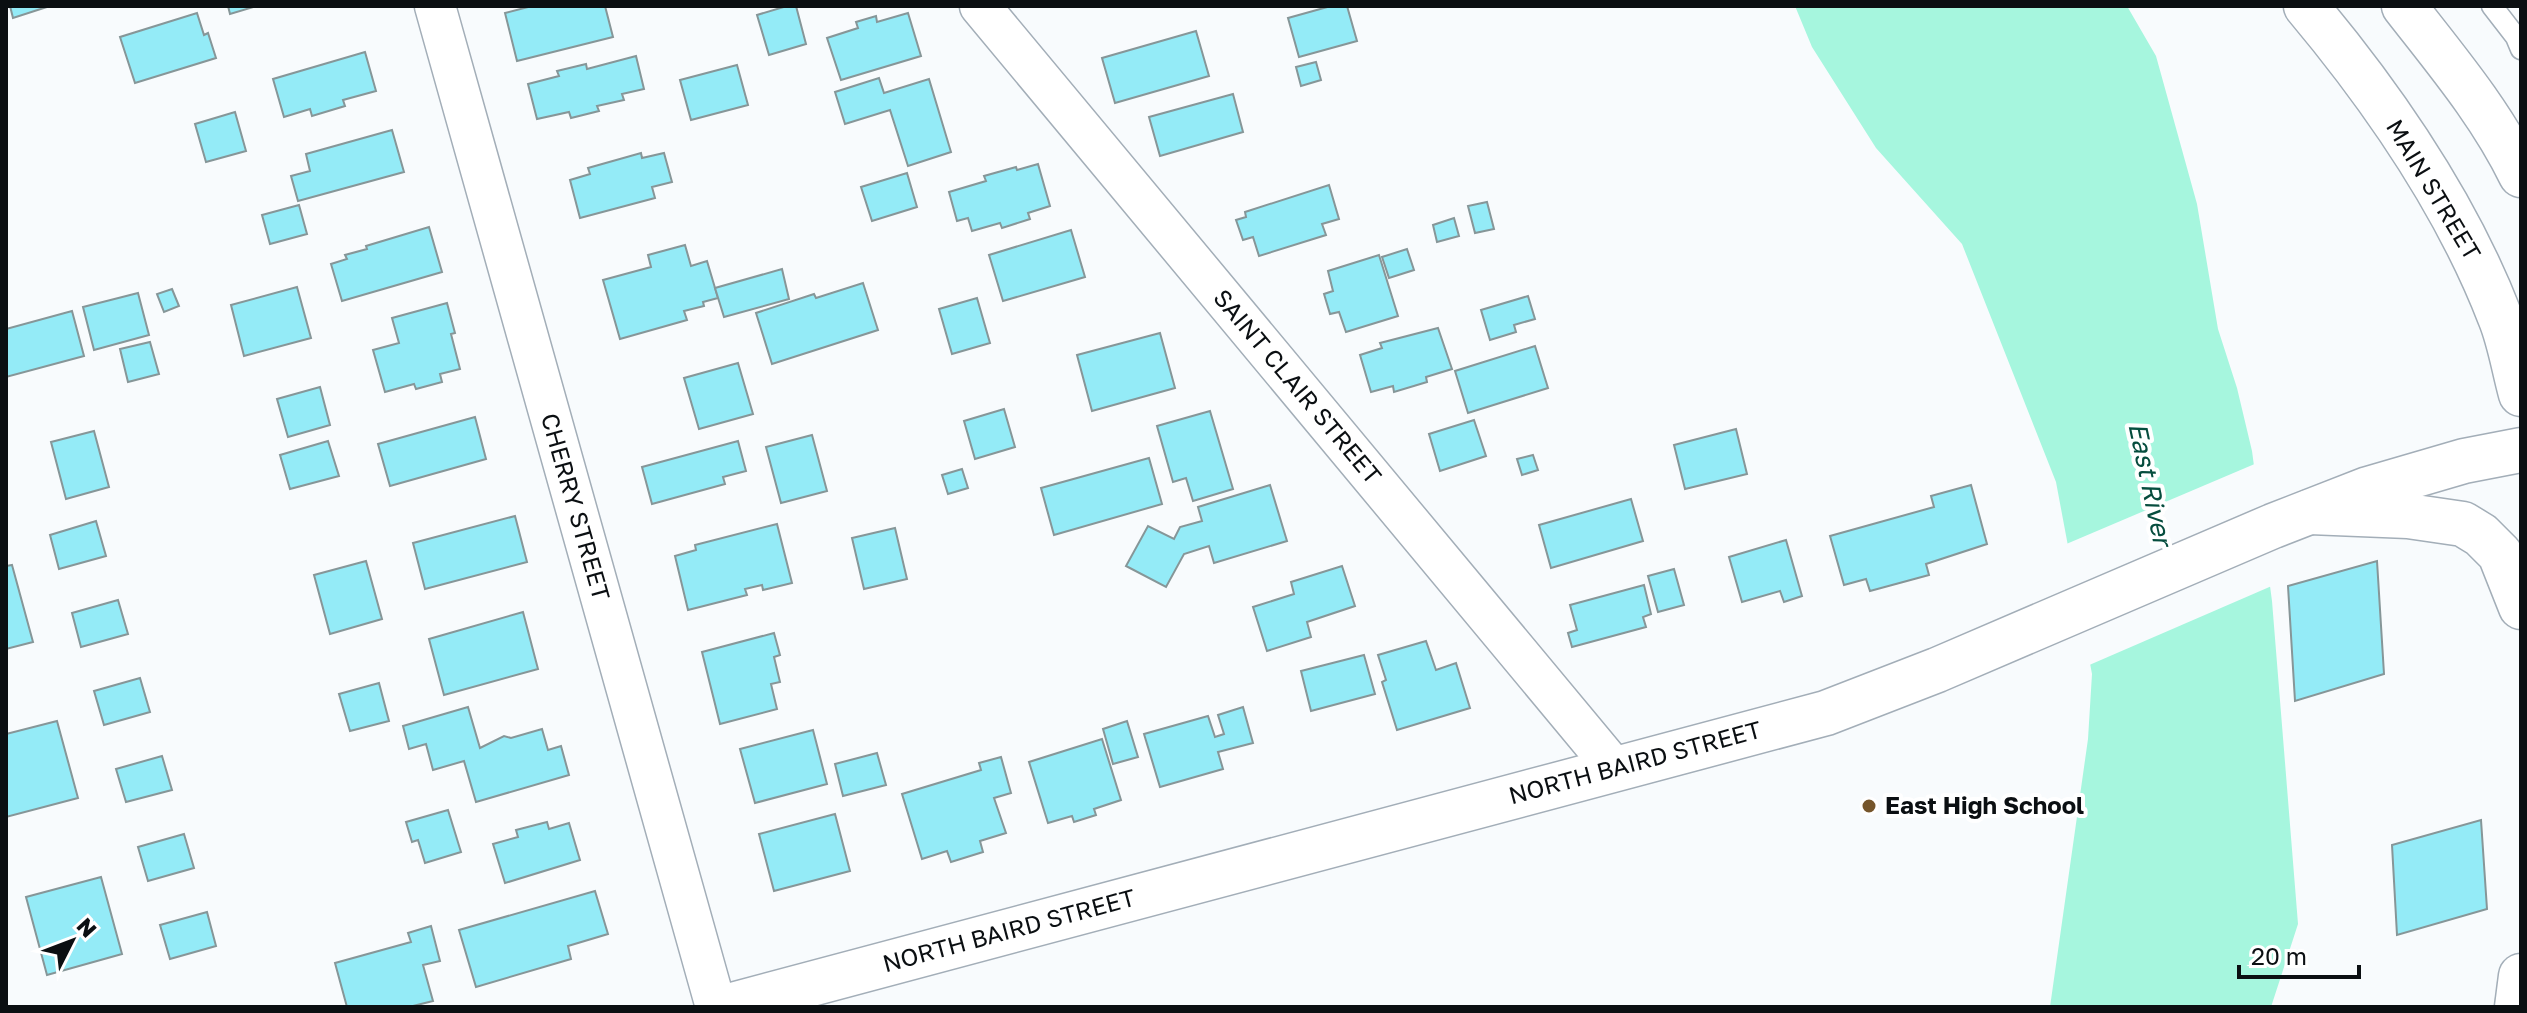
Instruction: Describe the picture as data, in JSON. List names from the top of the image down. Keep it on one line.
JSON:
{"streets":{"street":["MAIN STREET","SAINT CLAIR STREET","CHERRY STREET","NORTH BAIRD STREET"]},"crossings":[["SAINT CLAIR STREET","NORTH BAIRD STREET"]],"water":["East River"],"places":["East High School"],"scale_bar":"20 m","north":"top right"}
